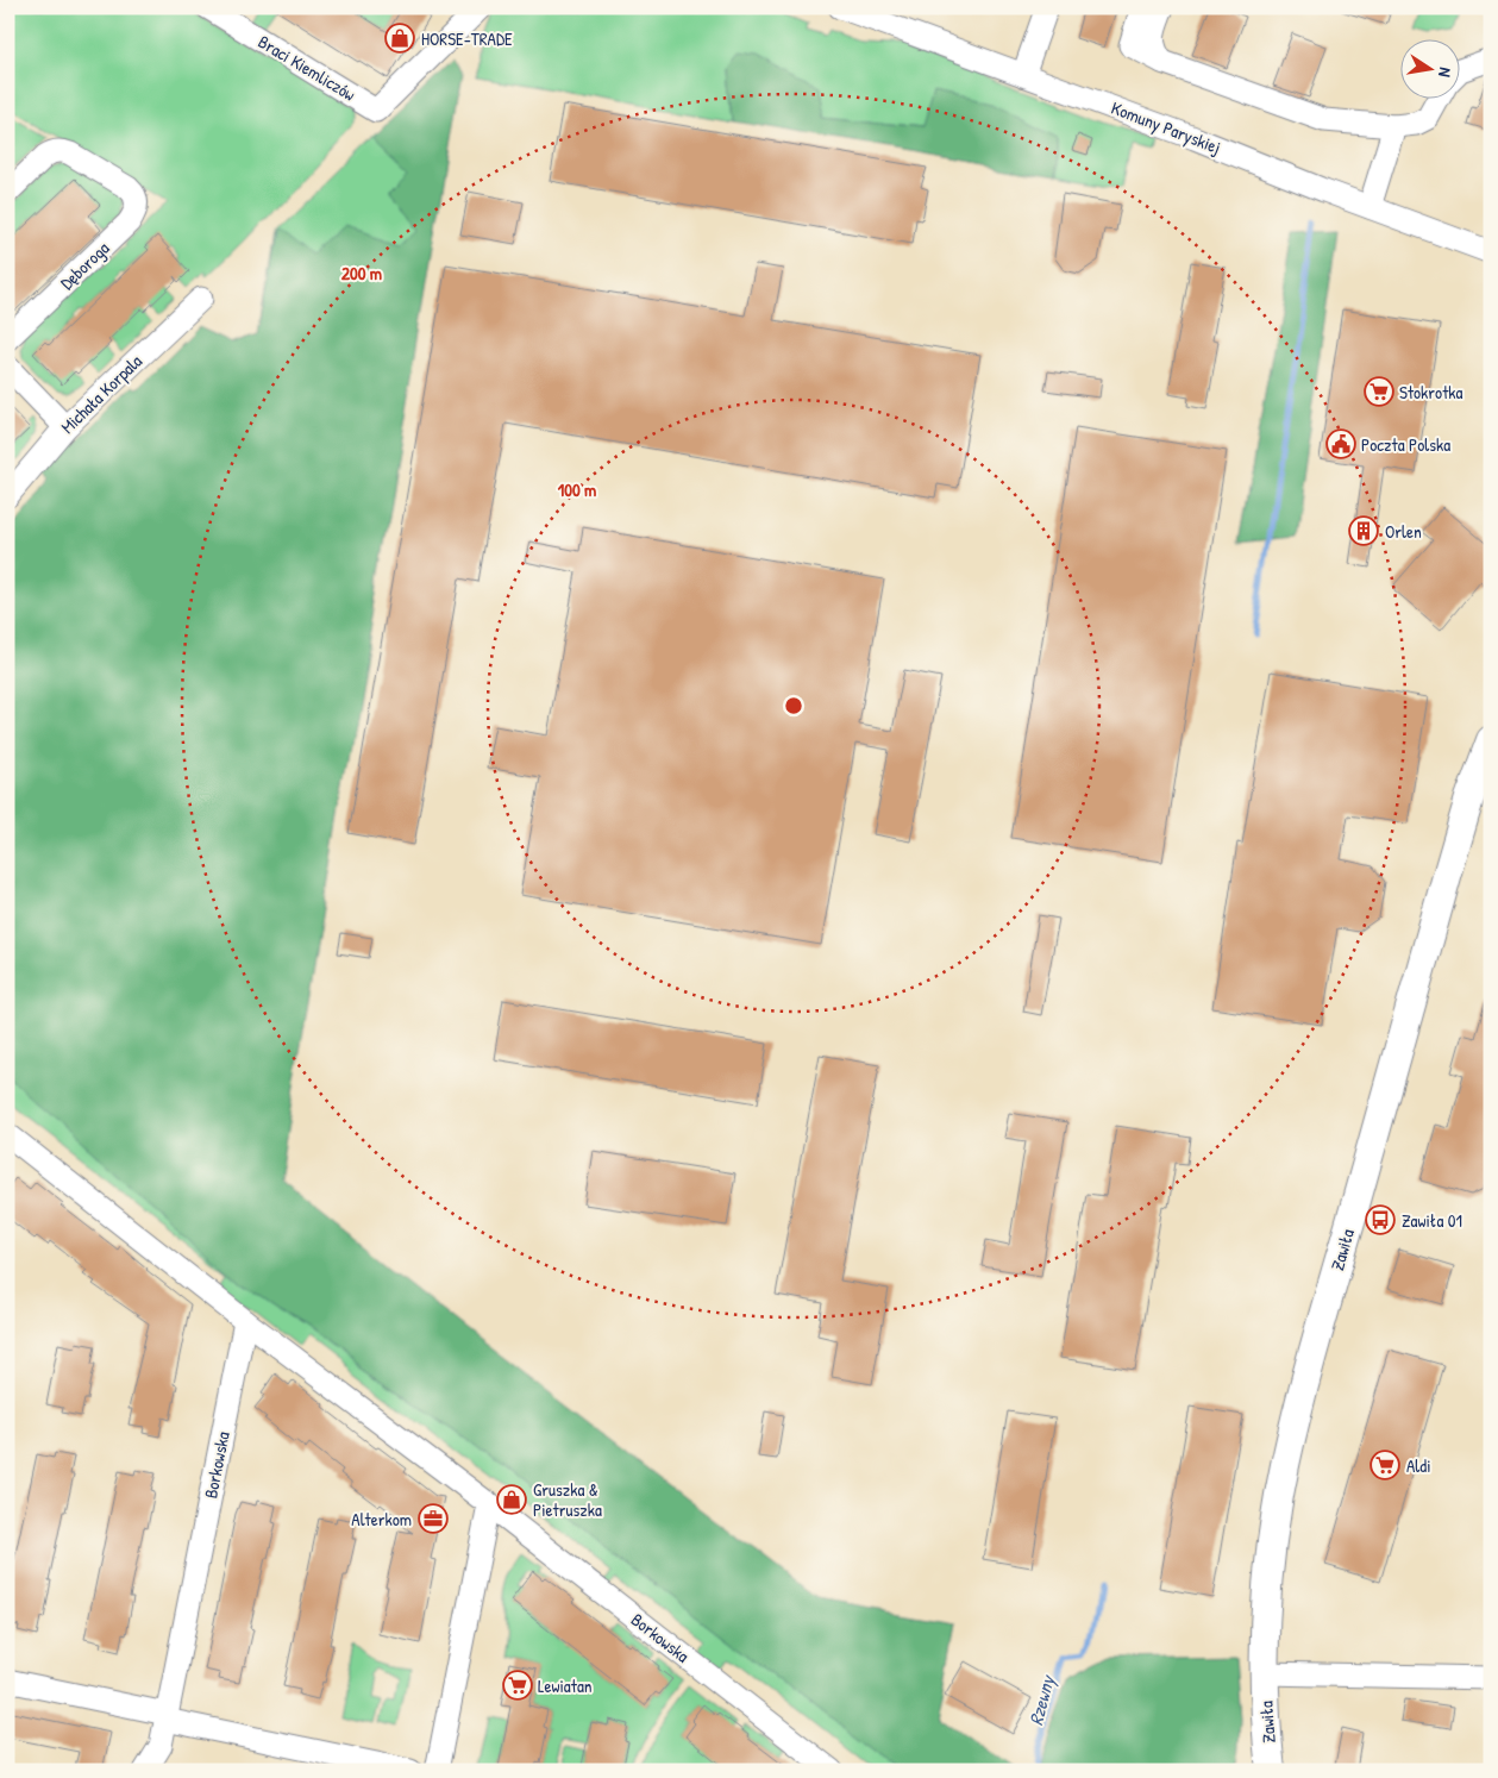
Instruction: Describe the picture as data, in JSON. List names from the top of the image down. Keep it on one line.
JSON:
{"streets":{"street":["Braci Kiemliczów","Komuny Paryskiej","Dęboroga","Michała Korpala","Zawiła","Borkowska"]},"water":["Rzewny"],"places":{"shop":["HORSE-TRADE","Gruszka & Pietruszka"],"supermarket":["Stokrotka","Aldi","Lewiatan"],"public building":["Poczta Polska"],"building":["Orlen"],"bus stop":["Zawiła 01"],"office":["Alterkom"]},"north":"right","rings":["200 m","100 m"]}
